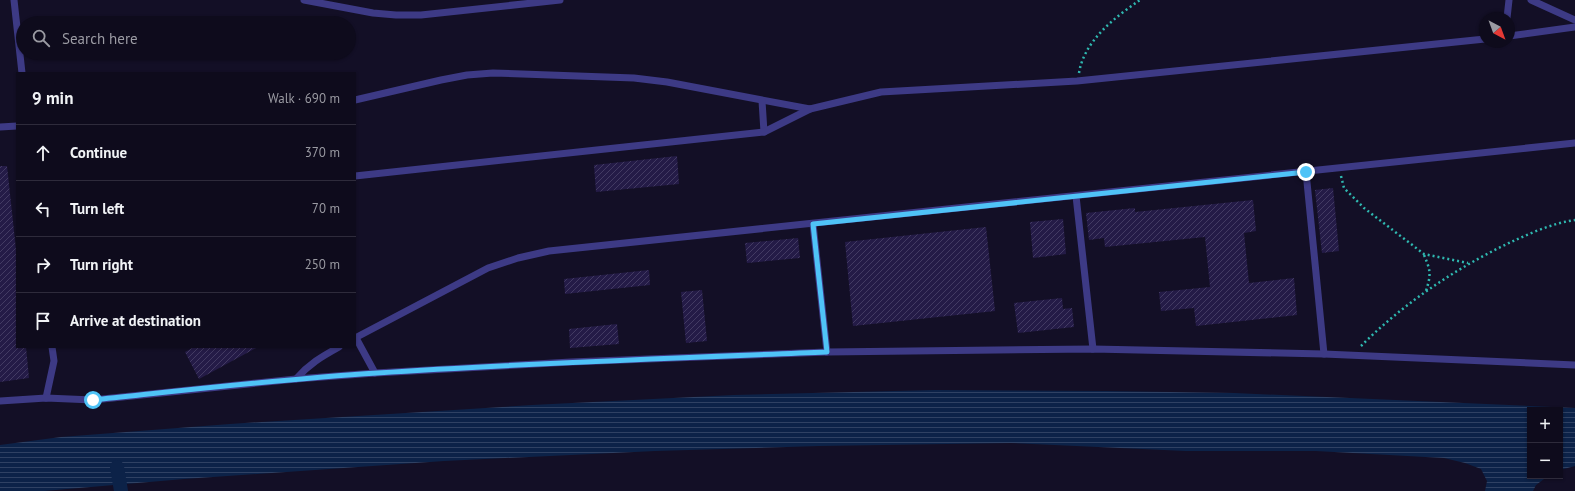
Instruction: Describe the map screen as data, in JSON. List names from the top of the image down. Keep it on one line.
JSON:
{"north":"bottom right","page":{"search":"Search here","heading":["9 min","Walk · 690 m"],"list":[["Continue","370 m"],["Turn left","70 m"],["Turn right","250 m"],"Arrive at destination"],"map_buttons":["+","−"]}}
